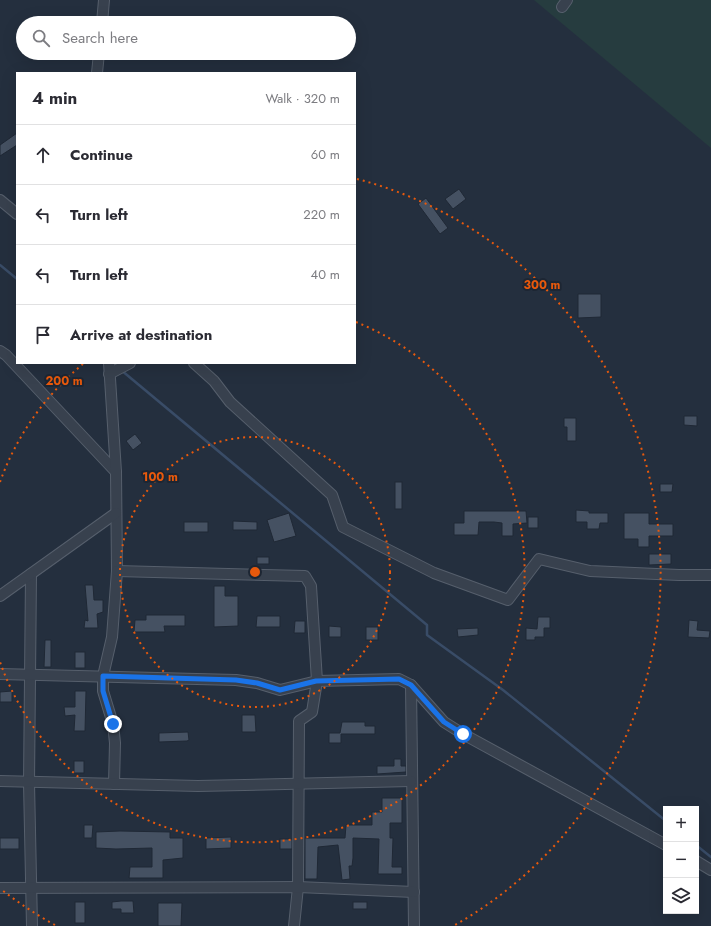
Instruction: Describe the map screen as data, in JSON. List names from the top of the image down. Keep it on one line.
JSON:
{"page":{"search":"Search here","heading":["4 min","Walk · 320 m"],"list":[["Continue","60 m"],["Turn left","220 m"],["Turn left","40 m"],"Arrive at destination"],"map_buttons":["+","−"]},"rings":["300 m","200 m","100 m"]}
